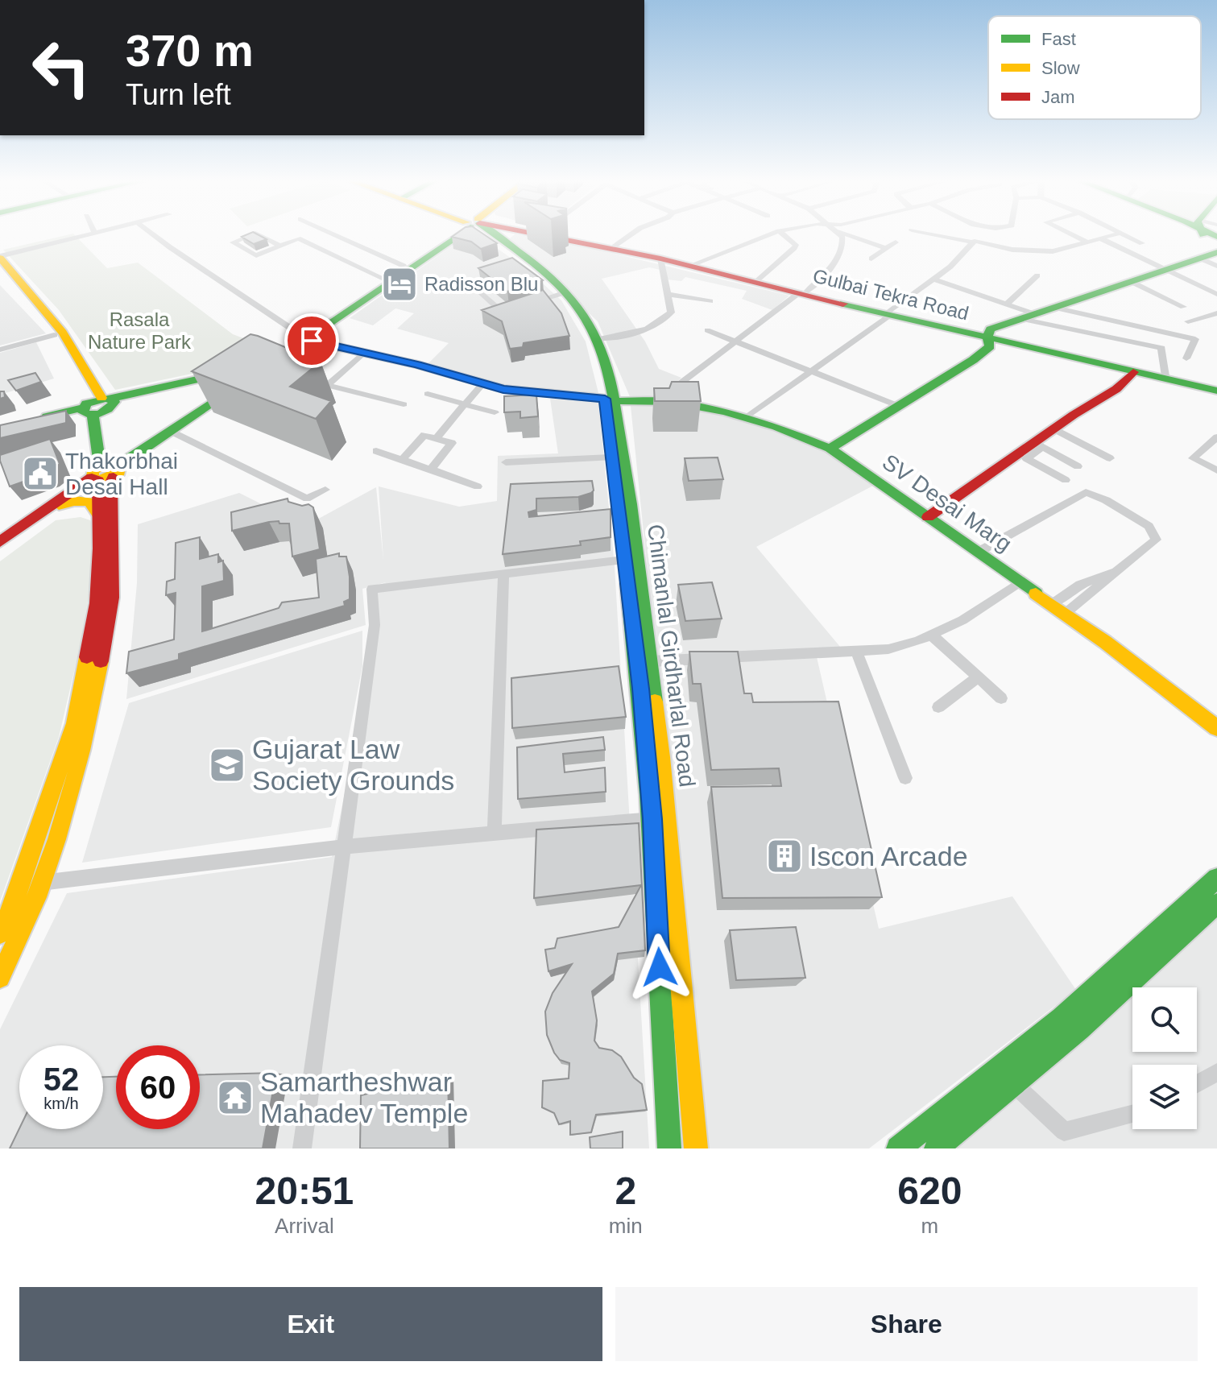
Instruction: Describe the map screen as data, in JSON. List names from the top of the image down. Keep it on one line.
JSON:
{"streets":{"main road":["Gulbai Tekra Road","SV Desai Marg","Chimanlal Girdharlal Road"]},"crossings":[["SV Desai Marg","Chimanlal Girdharlal Road"]],"parks":["Rasala Nature Park"],"places":{"hotel":["Radisson Blu"],"public building":["Thakorbhai Desai Hall"],"school or university":["Gujarat Law Society Grounds"],"building":["Iscon Arcade"],"temple":["Samartheshwar Mahadev Temple"]},"legend":["Fast","Slow","Jam"],"page":{"turn":["370 m","Turn left"],"speed":"52 km/h","limit":"60","eta":["20:51","Arrival","2","min","620","m"],"buttons":["Exit","Share"]}}
